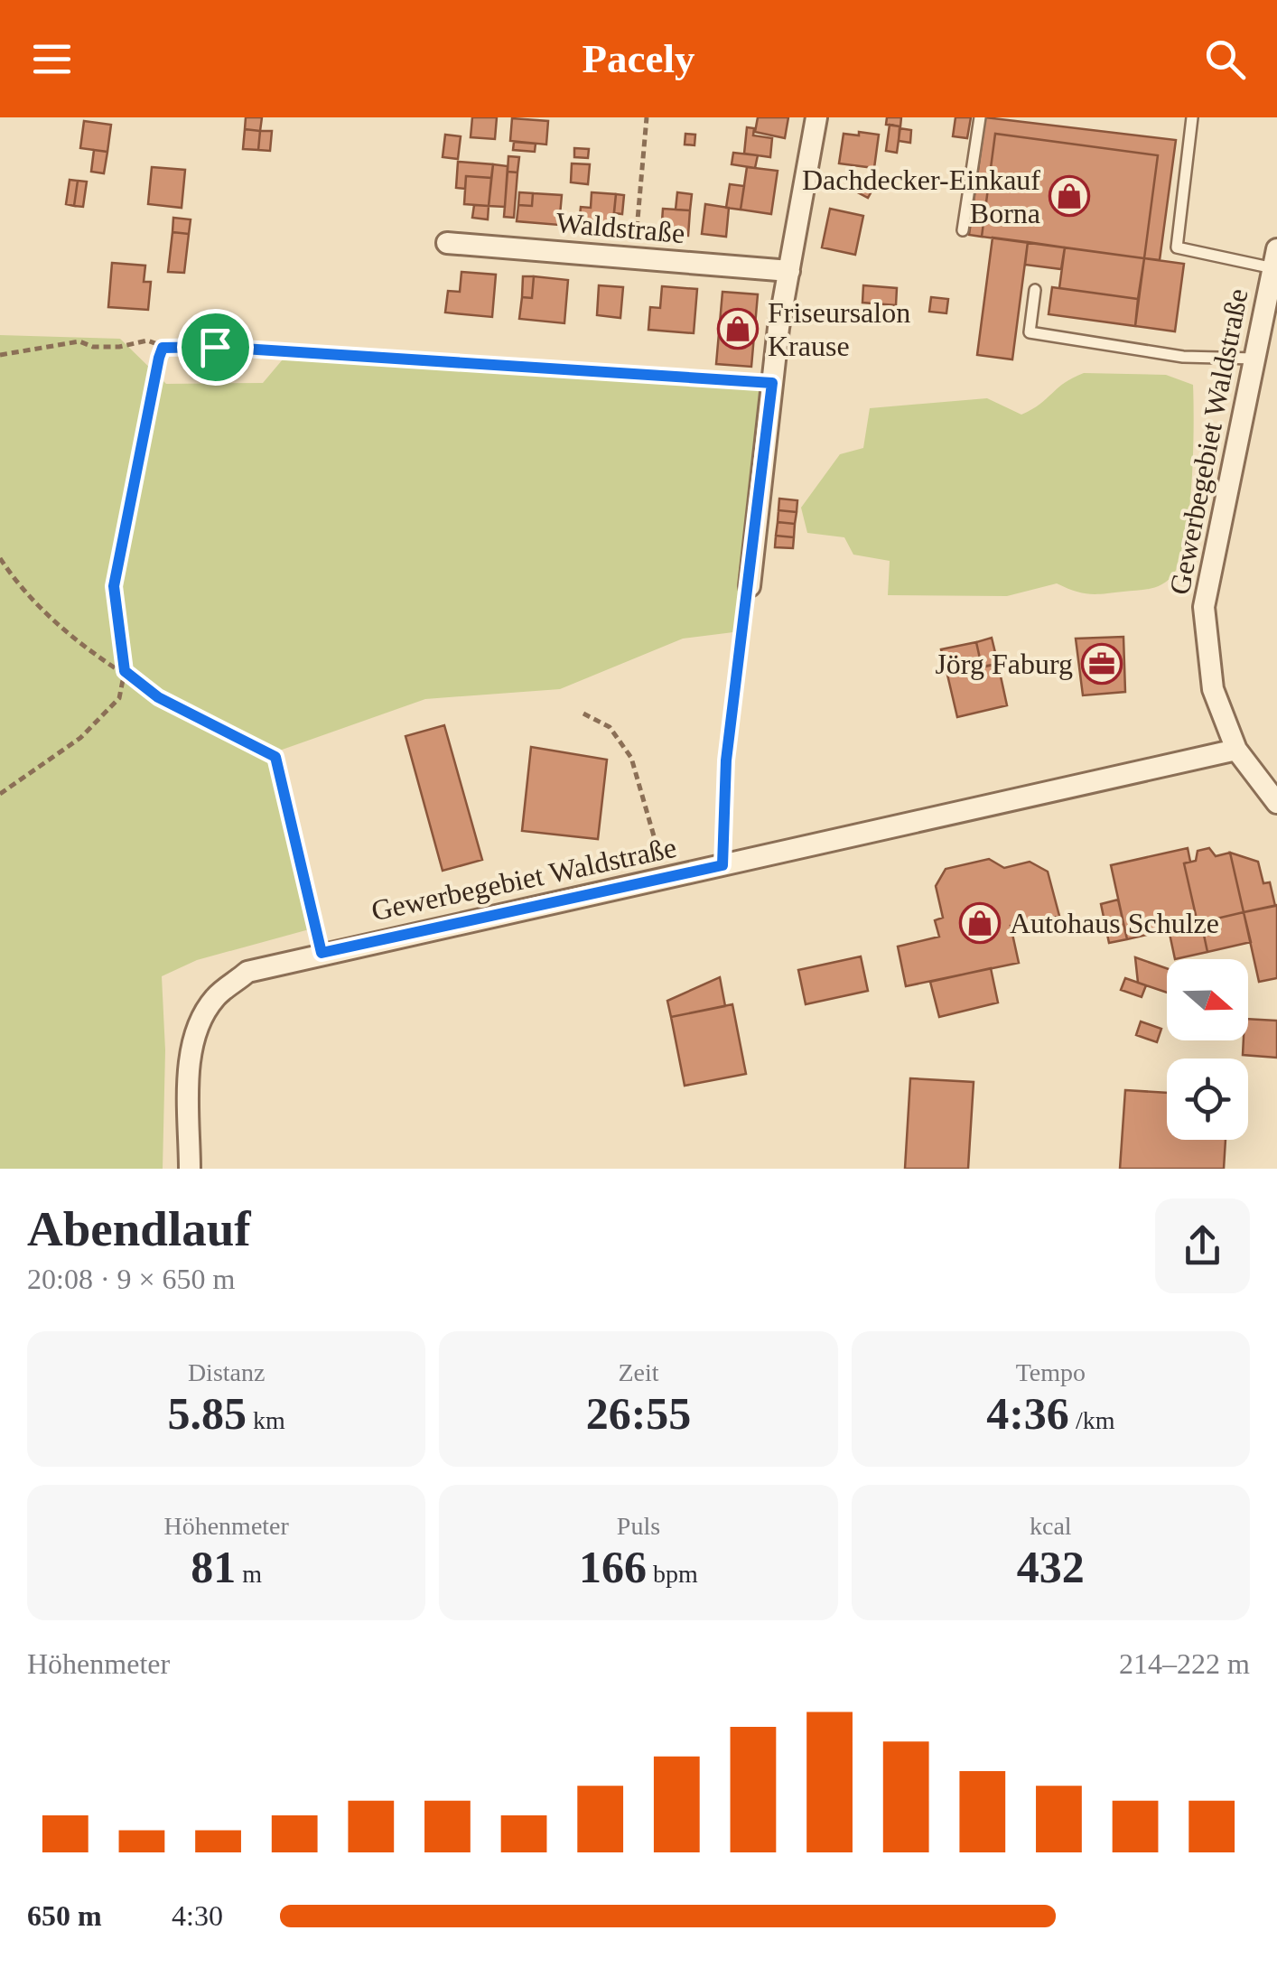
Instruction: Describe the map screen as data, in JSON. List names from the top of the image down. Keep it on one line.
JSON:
{"streets":{"street":["Waldstraße","Gewerbegebiet Waldstraße"]},"places":{"shop":["Dachdecker-Einkauf Borna","Friseursalon Krause","Autohaus Schulze"],"office":["Jörg Faburg"]},"north":"right","page":{"header":"Pacely","heading":["Abendlauf","20:08 · 9 × 650 m"],"stats":[["Distanz","5.85 km"],["Zeit","26:55"],["Tempo","4:36 /km"],["Höhenmeter","81 m"],["Puls","166 bpm"],["kcal","432"]],"chart":["Höhenmeter","214–222 m"],"list":[{"name":"650 m","note":"4:30"}]}}
